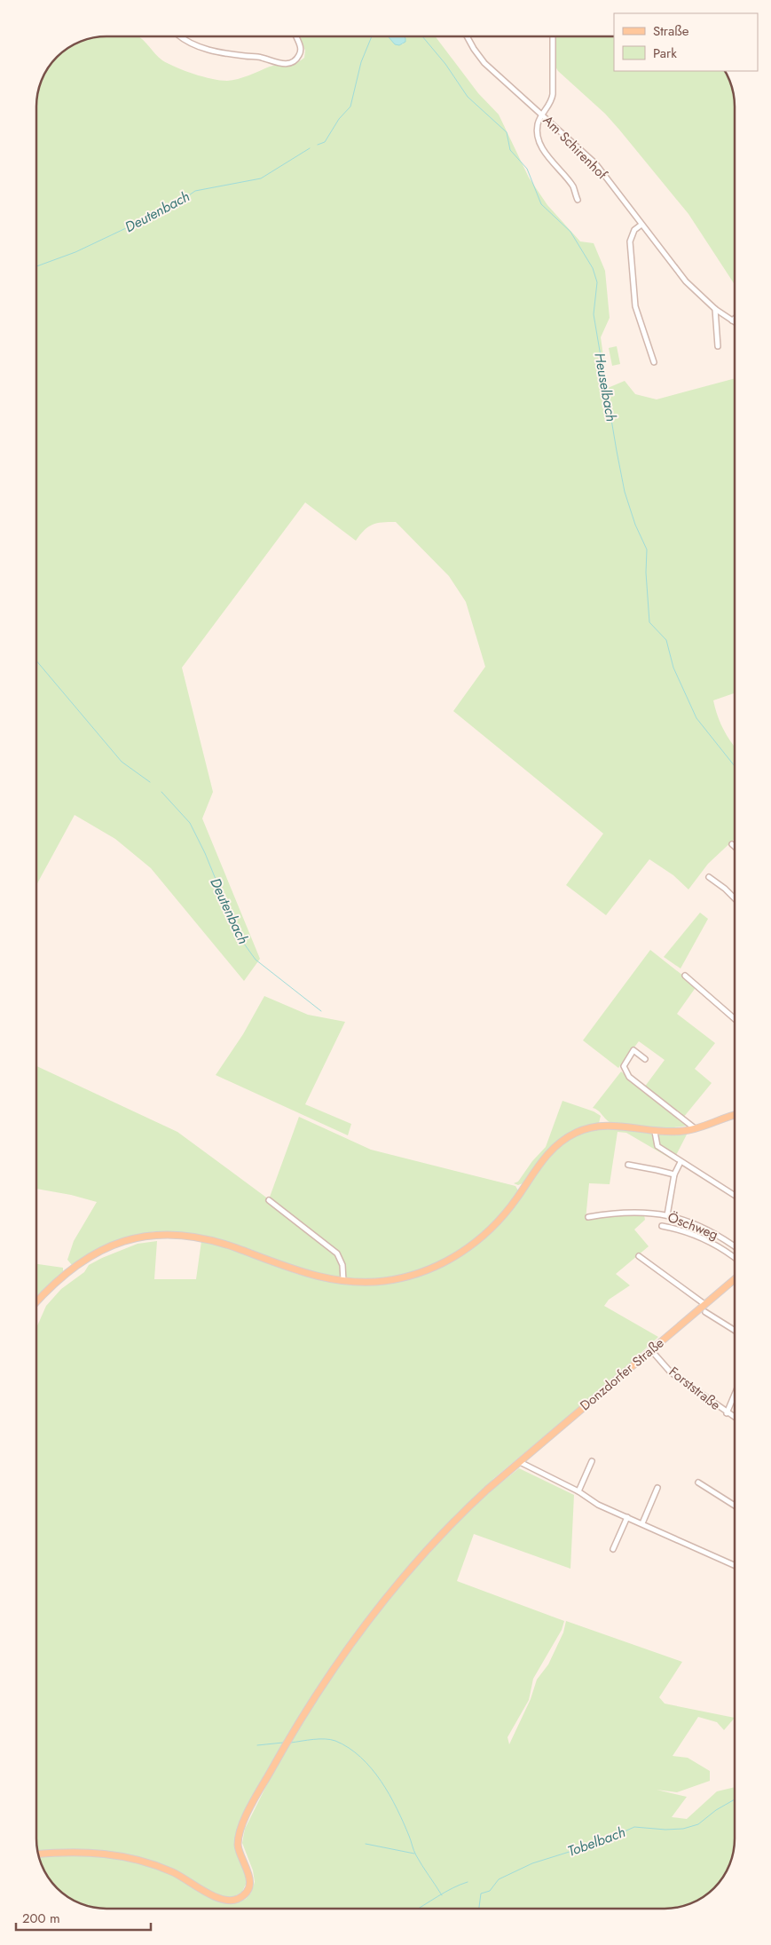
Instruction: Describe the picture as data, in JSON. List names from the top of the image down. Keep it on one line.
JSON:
{"streets":{"main road":["Donzdorfer Straße"],"street":["Am Schirenhof","Öschweg","Forststraße"]},"crossings":[["Donzdorfer Straße","Forststraße"]],"water":["Deutenbach","Heuselbach","Tobelbach"],"legend":["Straße","Park"],"scale_bar":"200 m"}
